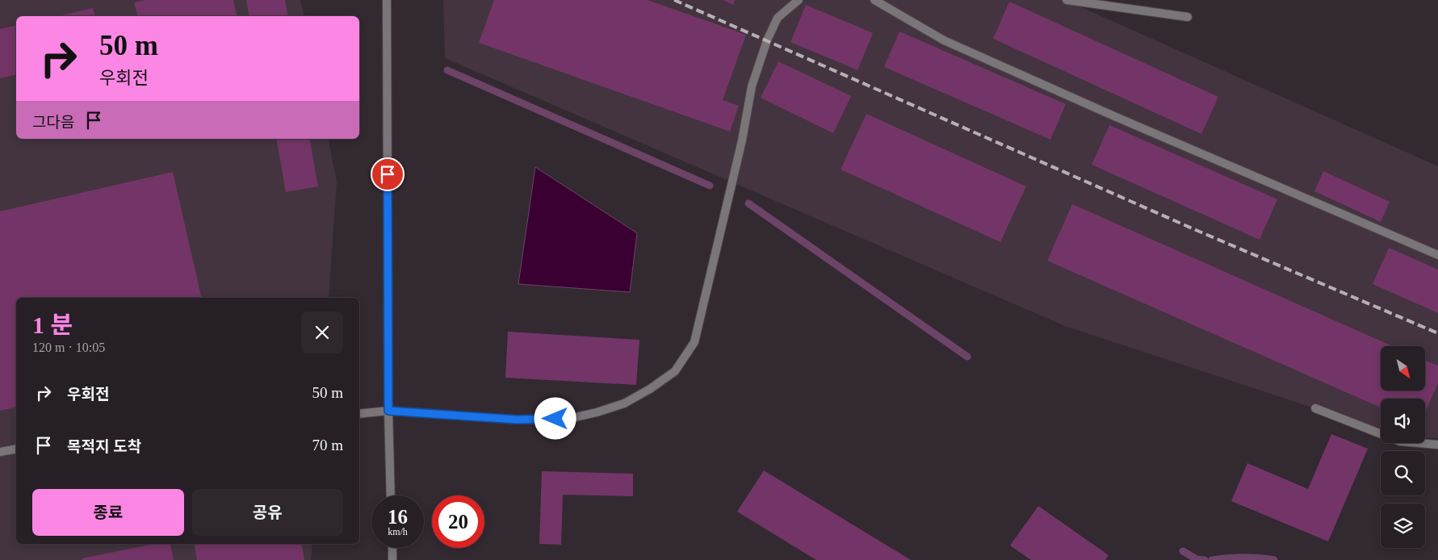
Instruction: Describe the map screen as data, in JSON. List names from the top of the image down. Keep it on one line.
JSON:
{"north":"bottom right","page":{"turn":["50 m","우회전"],"then":"그다음","heading":["1 분","120 m · 10:05"],"list":[{"name":"우회전","value":"50 m"},{"name":"목적지 도착","value":"70 m"}],"buttons":["종료","공유"],"speed":"16 km/h","limit":"20"}}
